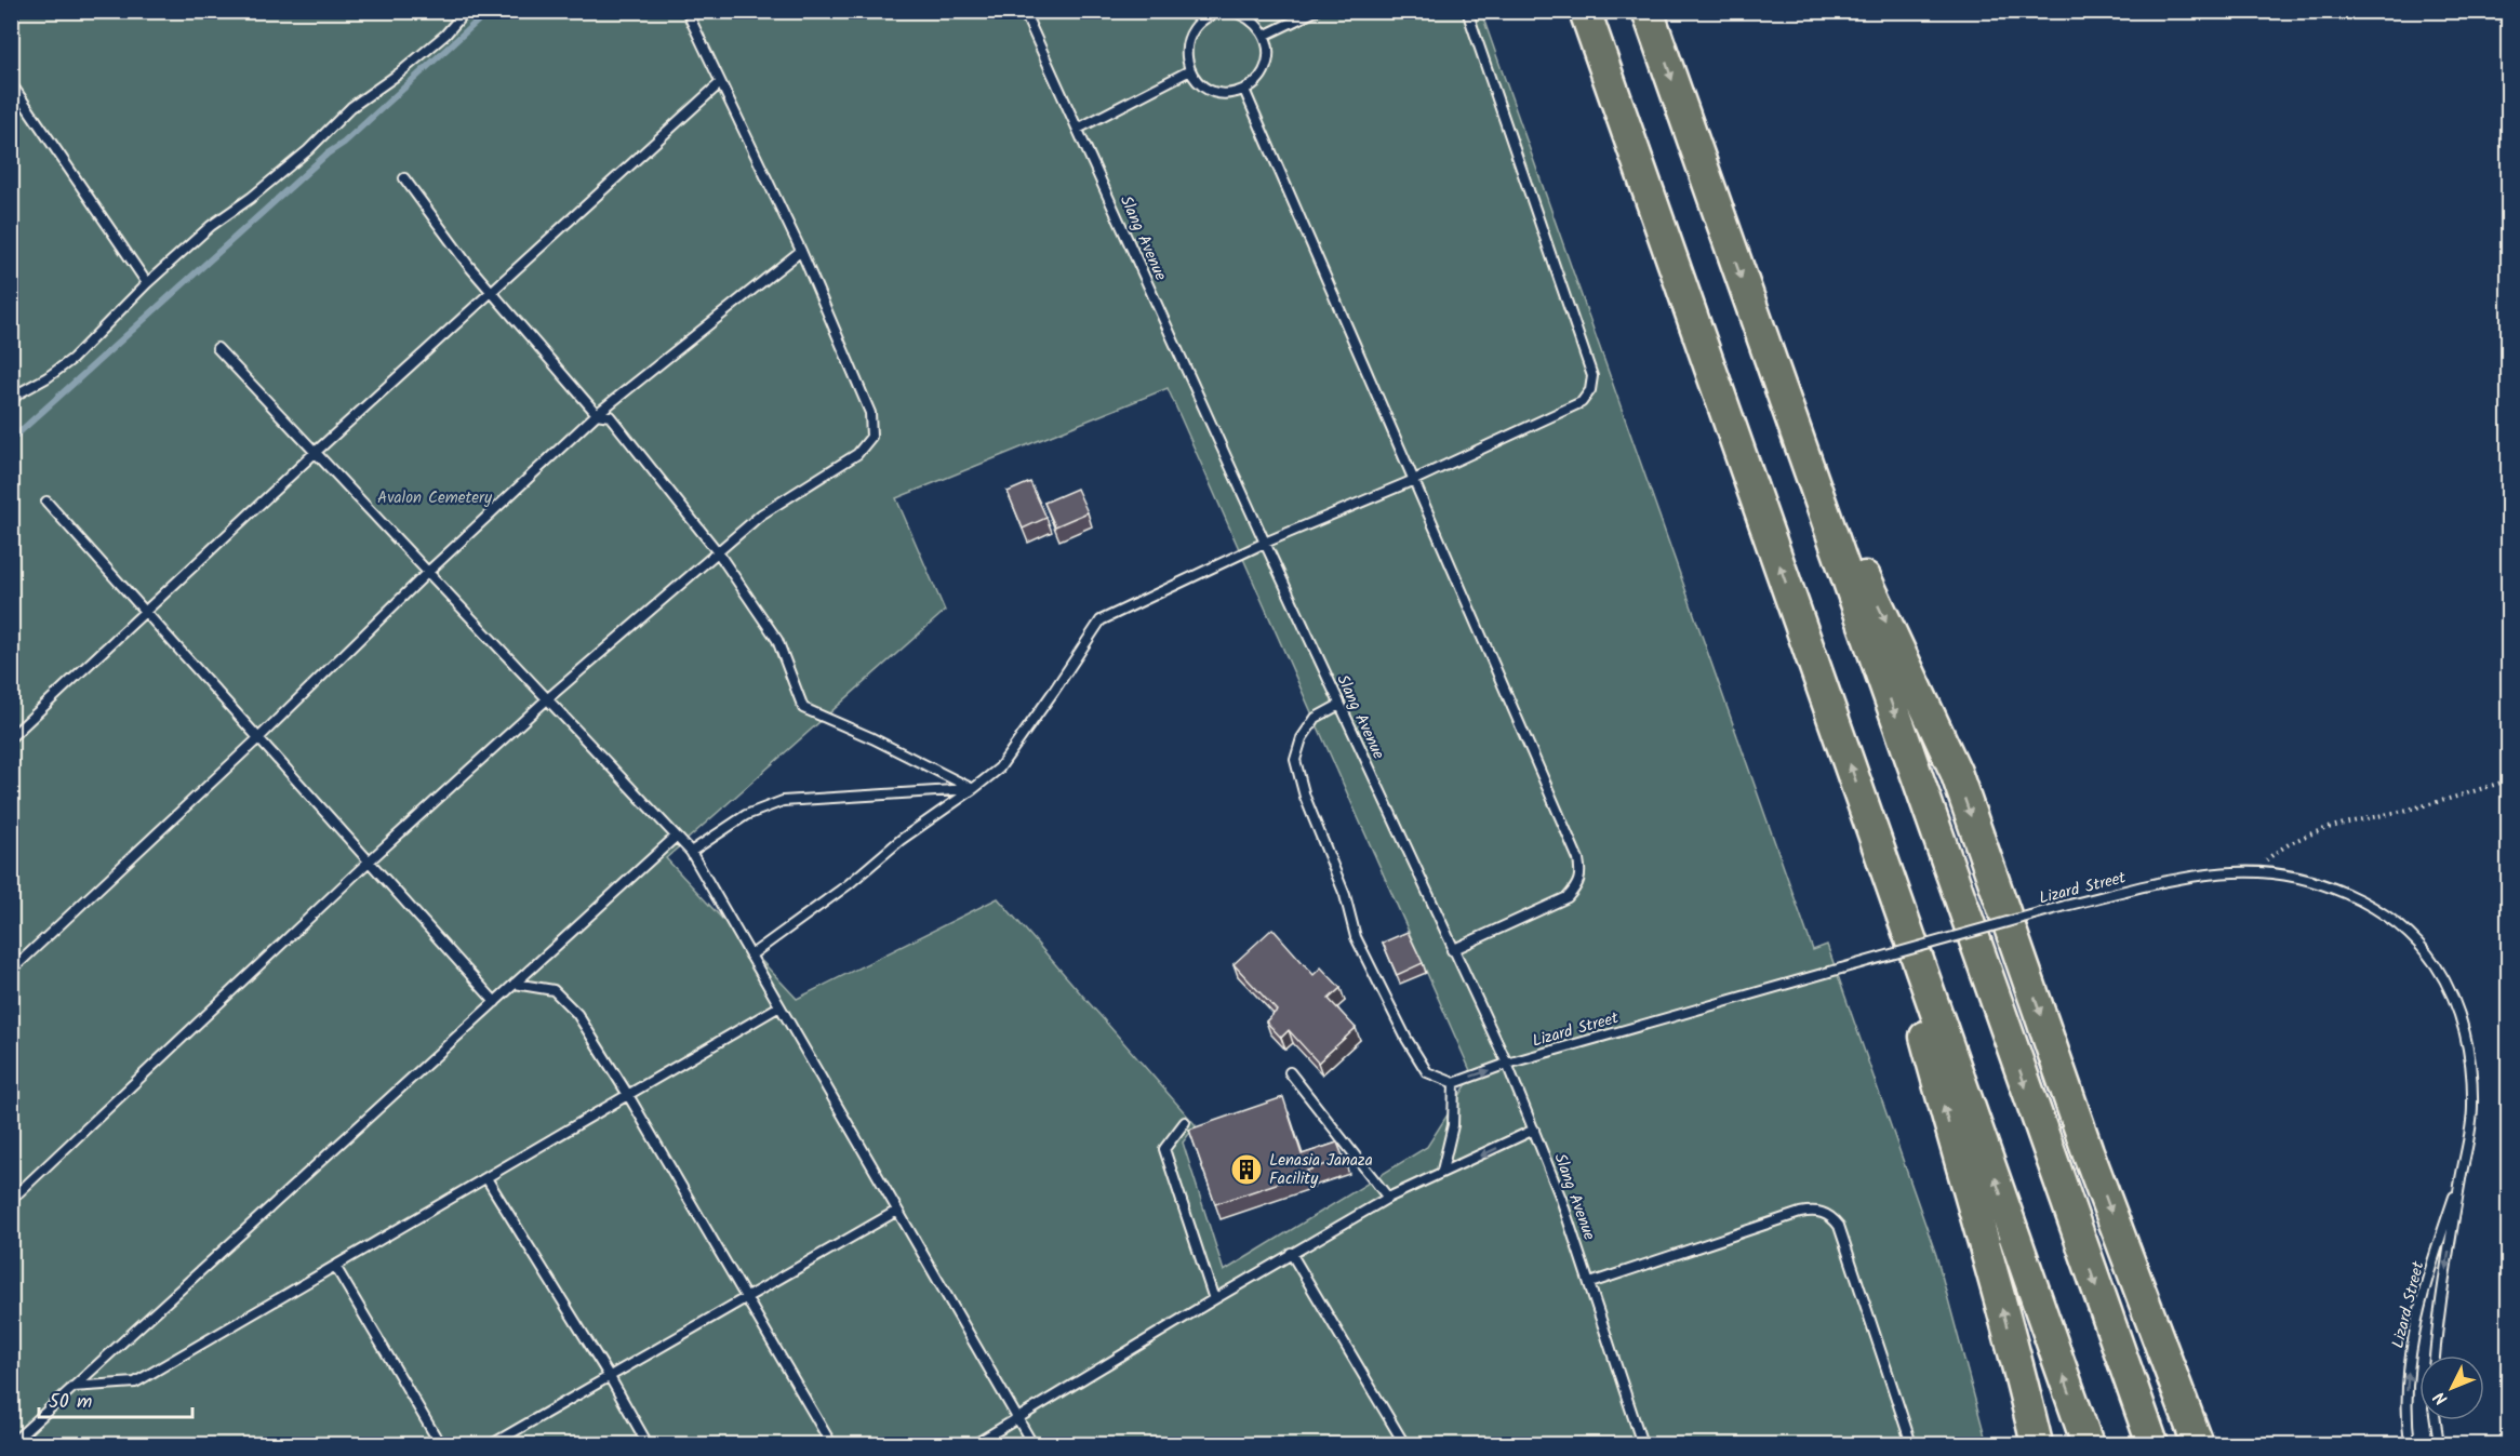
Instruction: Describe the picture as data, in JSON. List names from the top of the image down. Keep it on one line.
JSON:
{"streets":{"lane":["Slang Avenue","Lizard Street"]},"crossings":[["Slang Avenue","Lizard Street"]],"parks":["Avalon Cemetery"],"places":{"building":["Lenasia Janaza Facility"]},"scale_bar":"50 m","north":"bottom left"}
